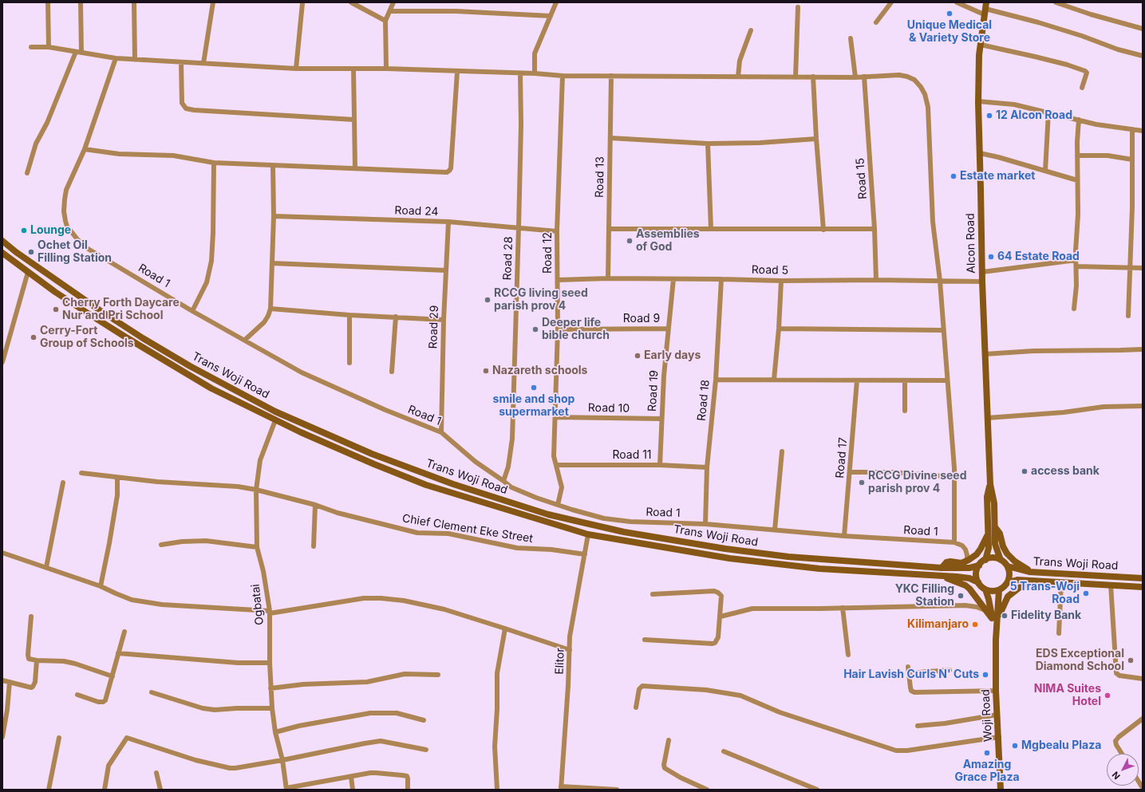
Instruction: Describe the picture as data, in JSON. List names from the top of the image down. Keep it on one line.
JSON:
{"streets":{"main road":["Alcon Road","Trans Woji Road","Woji Road"],"street":["Road 13","Road 15","Road 24","Road 12","Road 28","Road 5","Road 1","Road 9","Road 29","Road 19","Road 18","Road 10","Road 11","Road 17","Chief Clement Eke Street","Ogbatai","Elitor"]},"crossings":[["Road 13","Road 5"],["Road 15","Road 5"],["Road 24","Road 12"],["Road 24","Road 28"],["Road 24","Road 29"],["Alcon Road","Road 5"],["Road 12","Road 5"],["Road 12","Road 1"],["Road 12","Road 9"],["Road 12","Road 10"],["Road 12","Road 11"],["Road 28","Road 1"],["Road 5","Road 19"],["Road 5","Road 18"],["Road 1","Road 29"],["Road 1","Road 18"],["Road 1","Road 17"],["Road 9","Road 19"],["Trans Woji Road","Ogbatai"],["Trans Woji Road","Elitor"],["Road 19","Road 10"],["Road 19","Road 11"],["Road 18","Road 11"],["Chief Clement Eke Street","Ogbatai"],["Chief Clement Eke Street","Elitor"]],"places":["Unique Medical & Variety Store","12 Alcon Road","Estate market","Lounge","Assemblies of God","Ochet Oil Filling Station","64 Estate Road","RCCG living seed parish prov 4","Cherry Forth Daycare Nur and Pri School","Deeper life bible church","Cerry-Fort Group of Schools","Early days","Nazareth schools","smile and shop supermarket","access bank","RCCG Divine seed parish prov 4","5 Trans-Woji Road","YKC Filling Station","Fidelity Bank","Kilimanjaro","EDS Exceptional Diamond School","Hair Lavish Curls N' Cuts","NIMA Suites Hotel","Mgbealu Plaza","Amazing Grace Plaza"],"north":"bottom left"}
